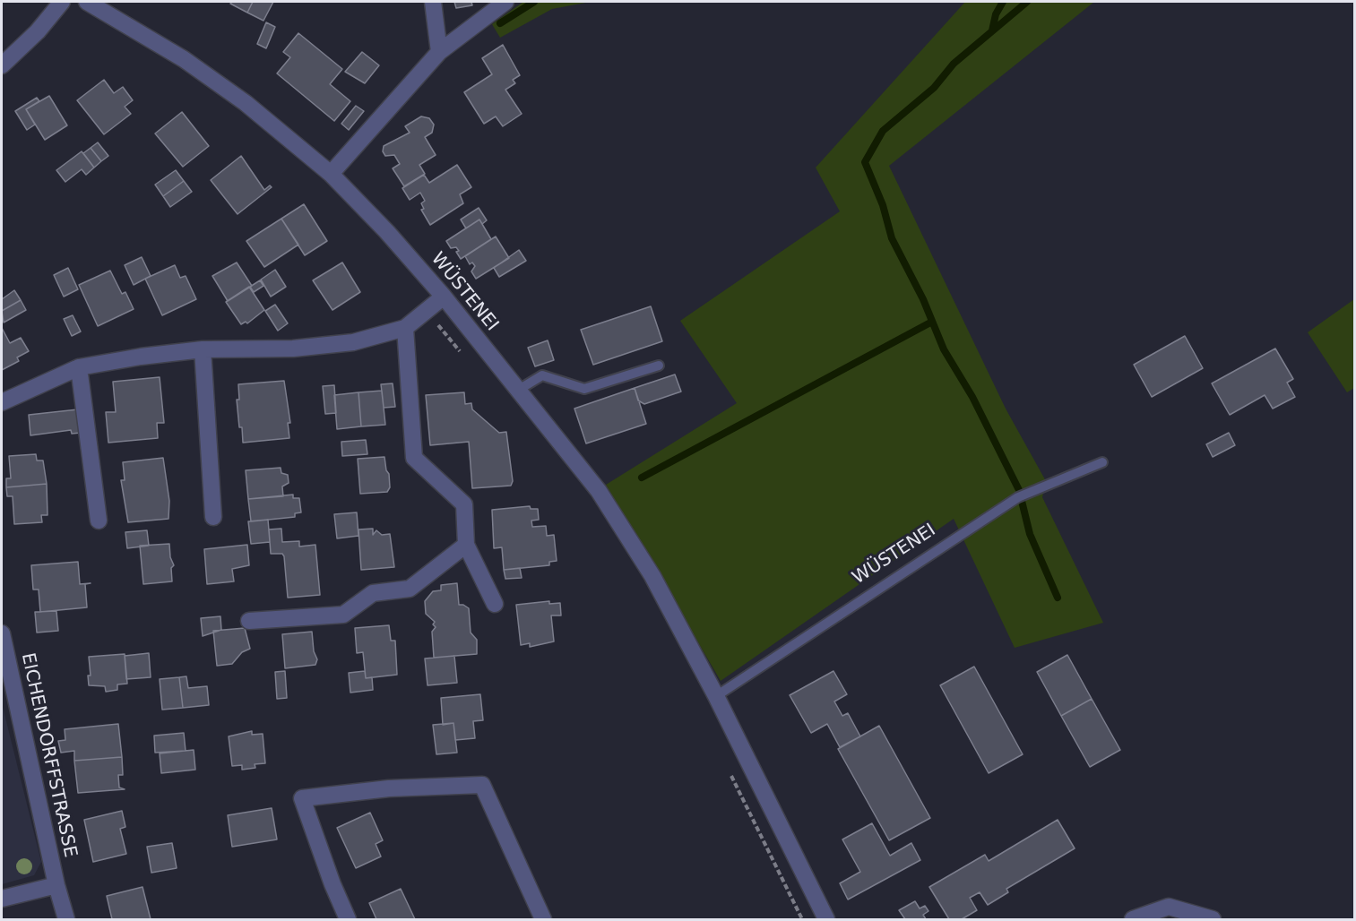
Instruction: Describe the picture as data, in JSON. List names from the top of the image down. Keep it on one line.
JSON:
{"streets":{"street":["WÜSTENEI","EICHENDORFFSTRASSE"]}}
